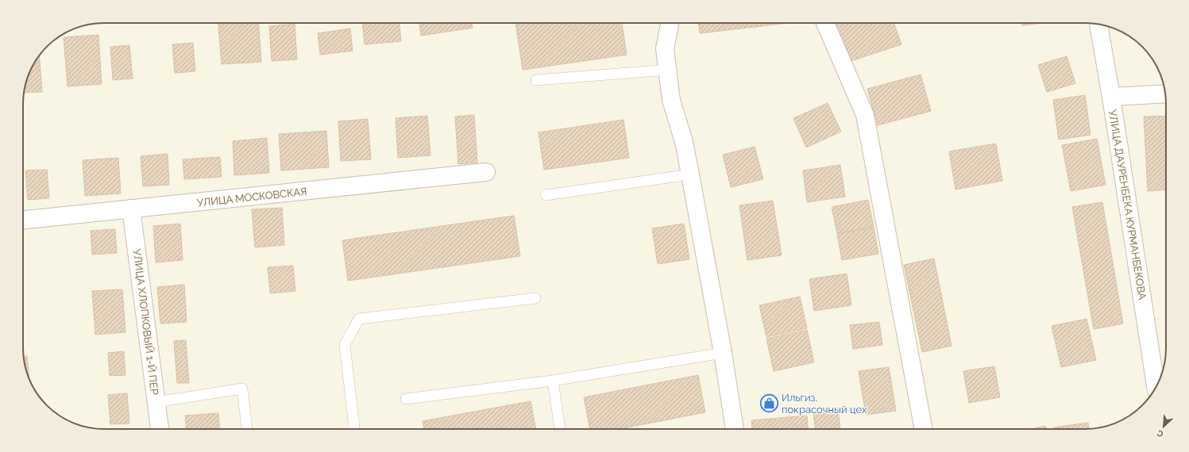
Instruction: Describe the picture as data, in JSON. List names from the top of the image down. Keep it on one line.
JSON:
{"streets":{"street":["УЛИЦА МОСКОВСКАЯ","УЛИЦА ДАУРЕНБЕКА КУРМАНБЕКОВА","УЛИЦА ХЛОПКОВЫЙ 1-Й ПЕР"]},"crossings":[["УЛИЦА МОСКОВСКАЯ","УЛИЦА ХЛОПКОВЫЙ 1-Й ПЕР"]],"places":{"shop":["Ильгиз, покрасочный цех"]},"north":"bottom left"}
